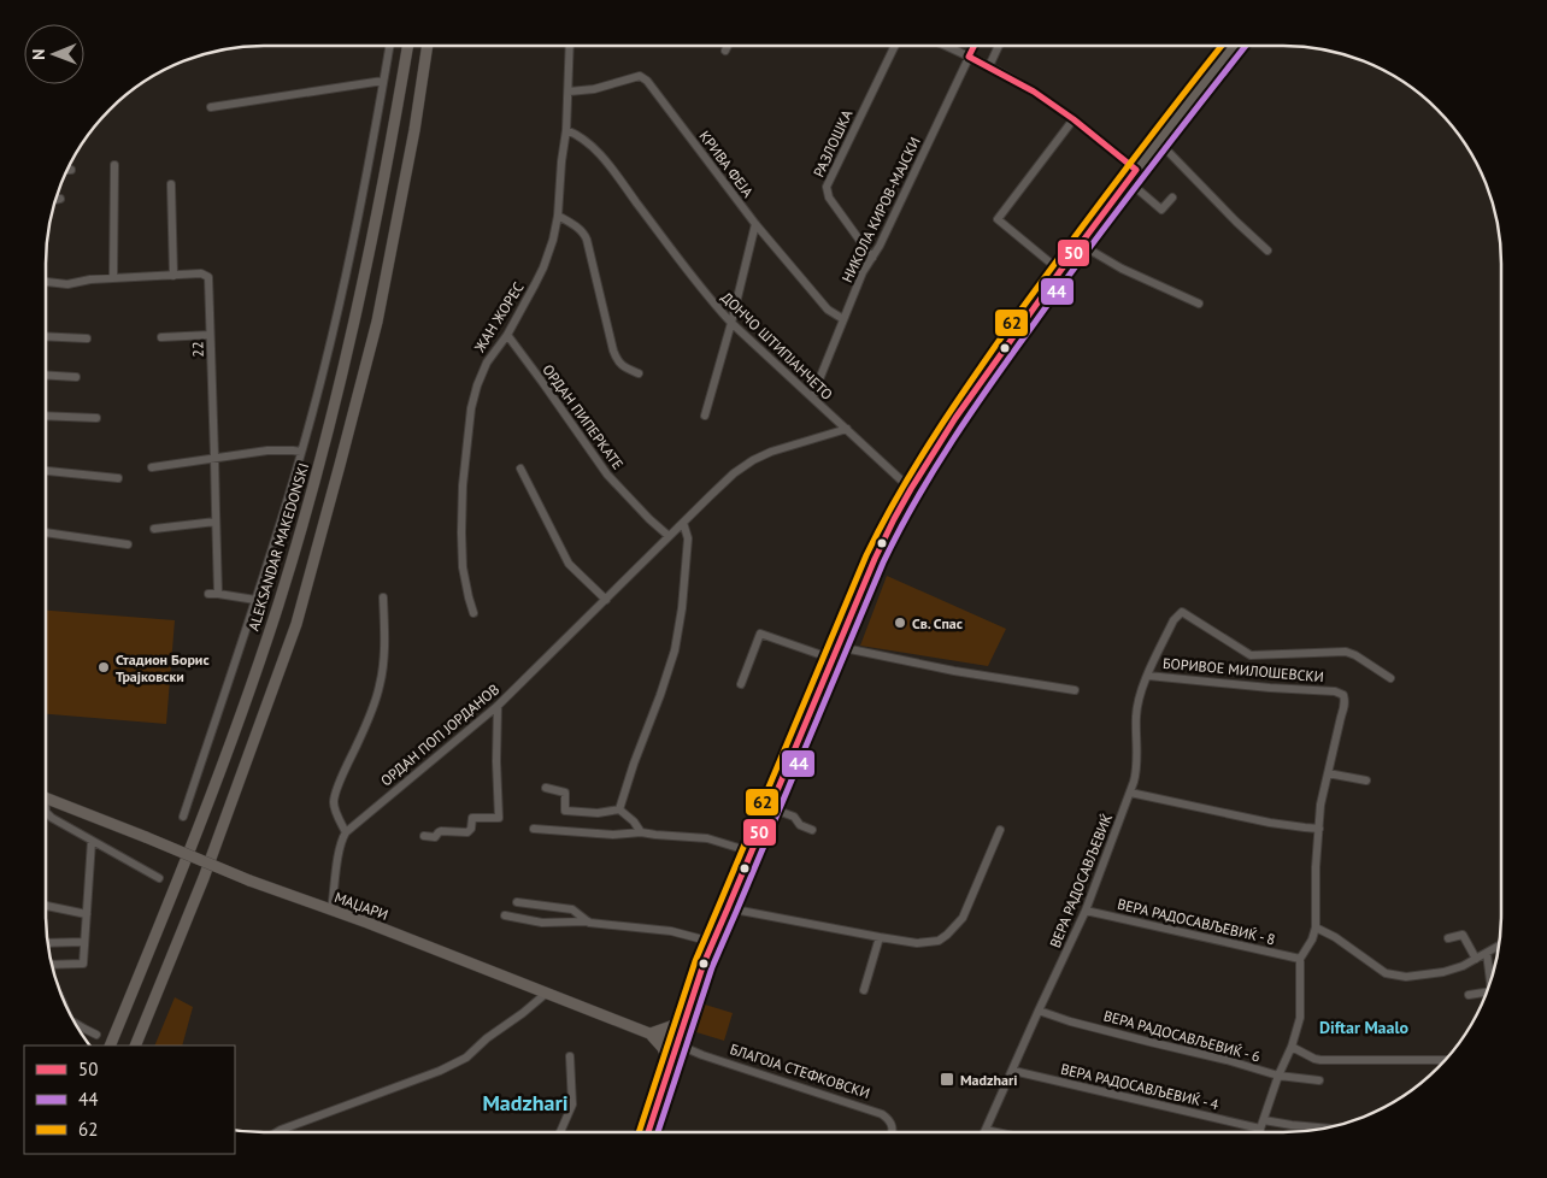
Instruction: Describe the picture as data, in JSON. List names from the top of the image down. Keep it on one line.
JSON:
{"streets":{"street":["РАЗЛОШКА","КРИВА ФЕЈА","НИКОЛА КИРОВ-МАЈСКИ","ЖАН ЖОРЕС","ДОНЧО ШТИПЈАНЧЕТО","22","ОРДАН ПИПЕРКАТЕ","ALEKSANDAR MAKEDONSKI","БОРИВОЕ МИЛОШЕВСКИ","ОРДАН ПОП ЈОРДАНОВ","ВЕРА РАДОСАВЉЕВИЌ","МАЏАРИ","ВЕРА РАДОСАВЉЕВИЌ - 8","ВЕРА РАДОСАВЉЕВИЌ - 6","БЛАГОЈА СТЕФКОВСКИ","ВЕРА РАДОСАВЉЕВИЌ - 4"]},"crossings":[["РАЗЛОШКА","НИКОЛА КИРОВ-МАЈСКИ"],["КРИВА ФЕЈА","НИКОЛА КИРОВ-МАЈСКИ"],["КРИВА ФЕЈА","ЖАН ЖОРЕС"],["НИКОЛА КИРОВ-МАЈСКИ","ДОНЧО ШТИПЈАНЧЕТО"],["ЖАН ЖОРЕС","ДОНЧО ШТИПЈАНЧЕТО"],["ЖАН ЖОРЕС","ОРДАН ПИПЕРКАТЕ"],["ДОНЧО ШТИПЈАНЧЕТО","ОРДАН ПОП ЈОРДАНОВ"],["ОРДАН ПИПЕРКАТЕ","ОРДАН ПОП ЈОРДАНОВ"],["БОРИВОЕ МИЛОШЕВСКИ","ВЕРА РАДОСАВЉЕВИЌ"],["БОРИВОЕ МИЛОШЕВСКИ","ВЕРА РАДОСАВЉЕВИЌ - 8"],["БОРИВОЕ МИЛОШЕВСКИ","ВЕРА РАДОСАВЉЕВИЌ - 6"],["БОРИВОЕ МИЛОШЕВСКИ","ВЕРА РАДОСАВЉЕВИЌ - 4"],["ВЕРА РАДОСАВЉЕВИЌ","ВЕРА РАДОСАВЉЕВИЌ - 8"],["ВЕРА РАДОСАВЉЕВИЌ","ВЕРА РАДОСАВЉЕВИЌ - 6"],["ВЕРА РАДОСАВЉЕВИЌ","ВЕРА РАДОСАВЉЕВИЌ - 4"],["МАЏАРИ","БЛАГОЈА СТЕФКОВСКИ"]],"districts":["Diftar Maalo","Madzhari"],"places":{"other":["Св. Спас","Стадион Борис Трајковски"],"transit":["Madzhari"]},"lines":["transit line 50","transit line 44","transit line 62"],"legend":["50","44","62"],"north":"left"}
